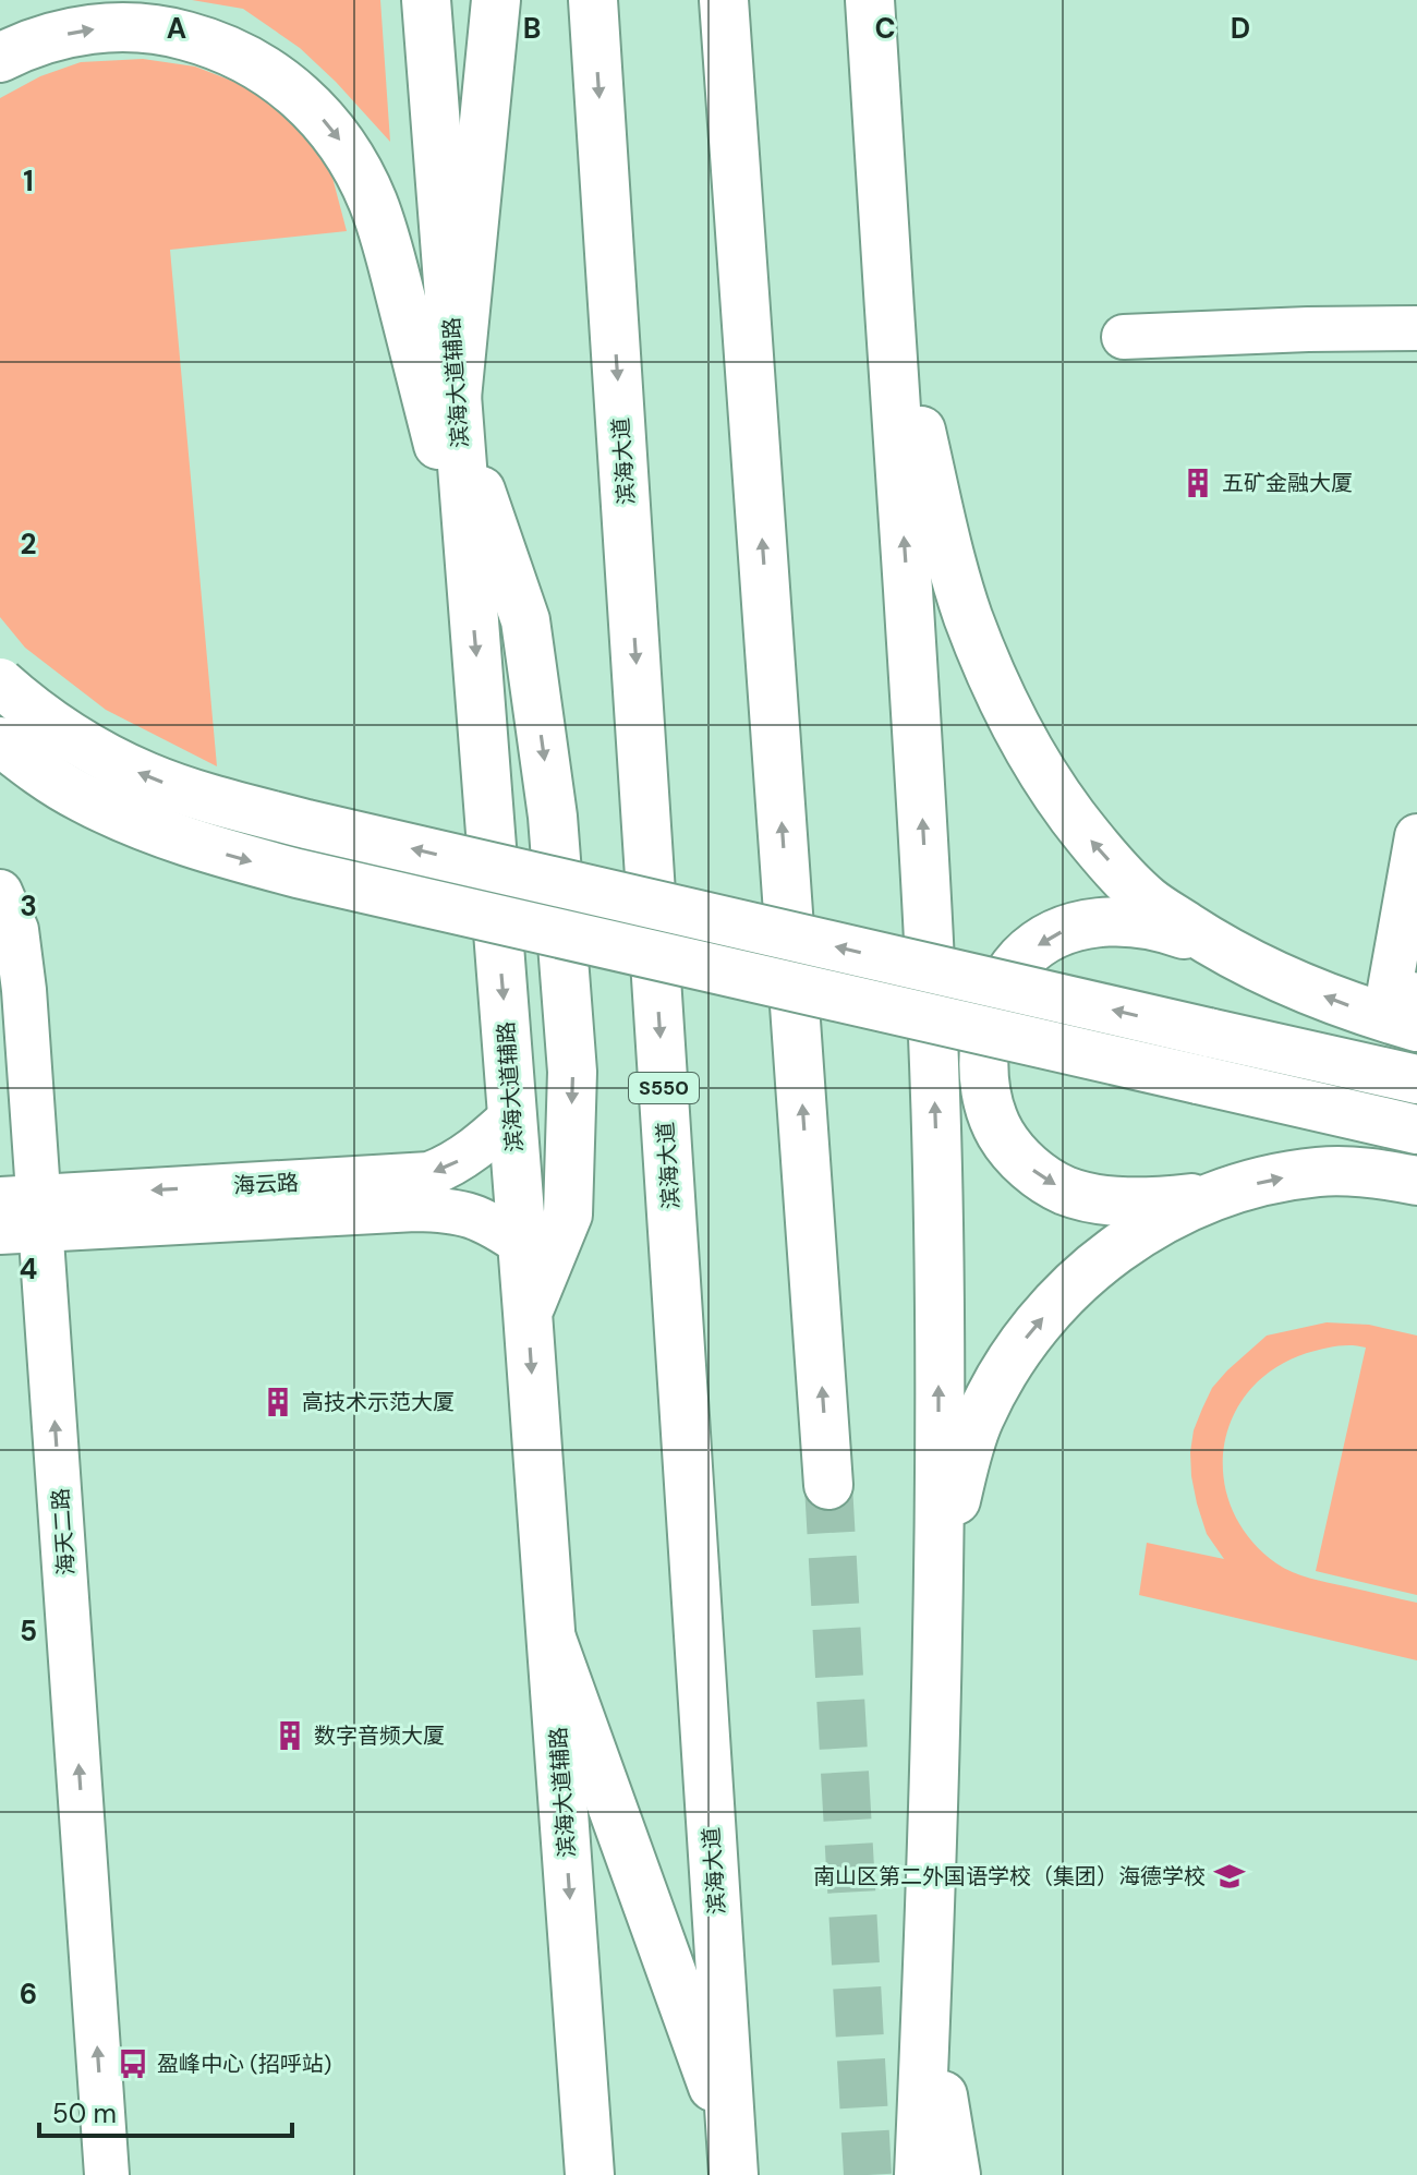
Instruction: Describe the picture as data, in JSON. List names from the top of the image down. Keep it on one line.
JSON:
{"streets":{"main road":["滨海大道辅路","滨海大道","S550"],"street":["海云路","海天二路"]},"crossings":[["滨海大道辅路","海云路"],["海云路","海天二路"]],"one_way":["海天二路"],"places":{"building":["五矿金融大厦","高技术示范大厦","数字音频大厦"],"school or university":["南山区第二外国语学校（集团）海德学校"],"bus stop":["盈峰中心 (招呼站)"]},"scale_bar":"50 m","grid":{"columns":["A","B","C","D"],"rows":["1","2","3","4","5","6"]}}
